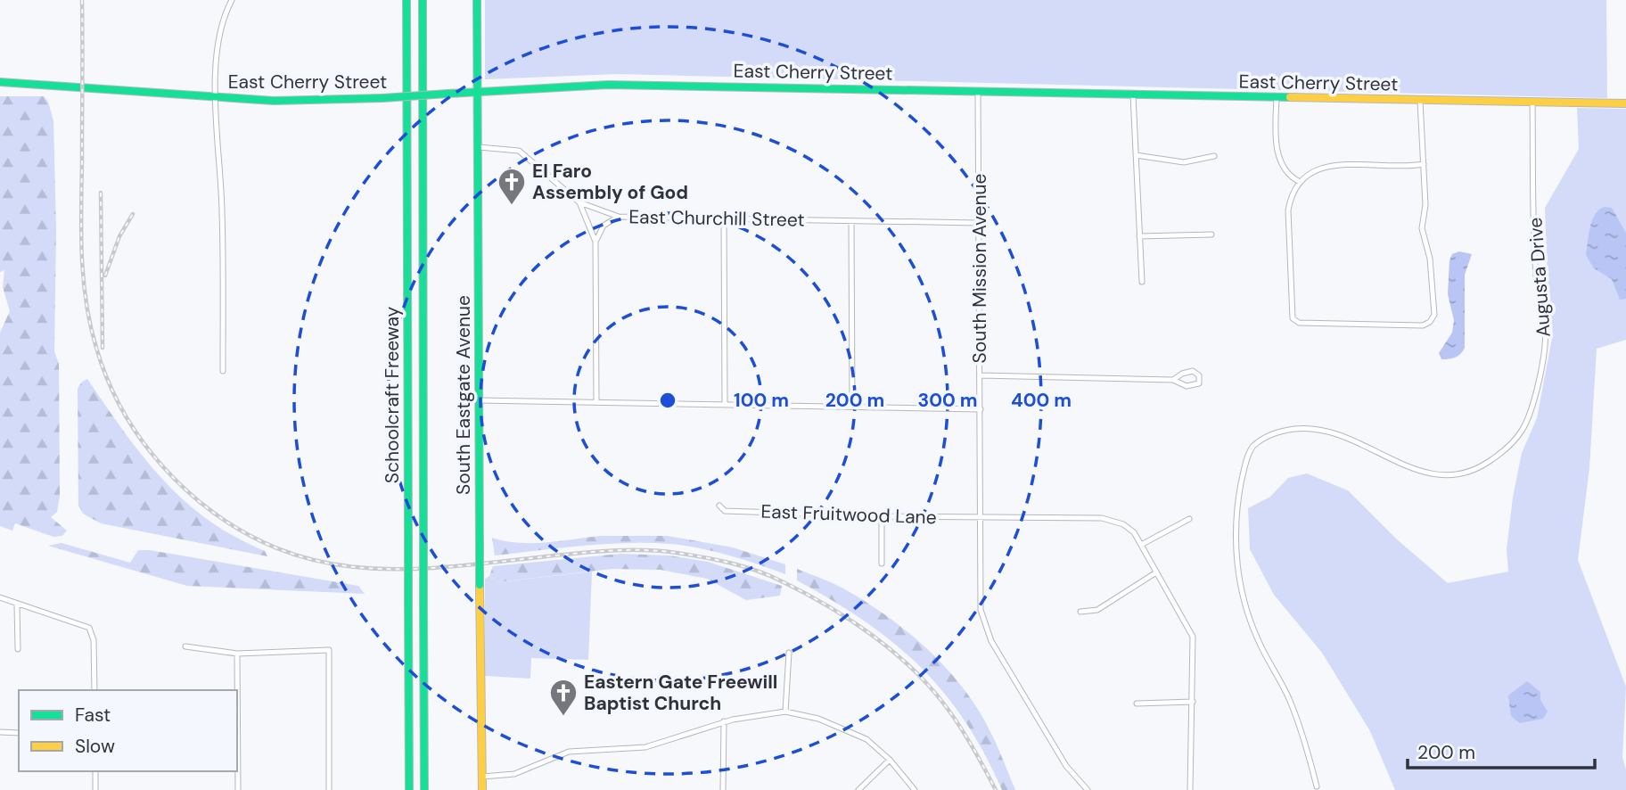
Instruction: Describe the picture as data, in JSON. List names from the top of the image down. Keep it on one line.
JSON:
{"streets":{"main road":["East Cherry Street","Schoolcraft Freeway","South Eastgate Avenue"],"street":["East Churchill Street","South Mission Avenue","Augusta Drive","East Fruitwood Lane"]},"crossings":[["East Cherry Street","South Mission Avenue"],["East Cherry Street","Augusta Drive"],["East Cherry Street","South Eastgate Avenue"],["East Churchill Street","South Mission Avenue"],["East Churchill Street","South Eastgate Avenue"],["South Mission Avenue","East Fruitwood Lane"]],"places":{"church":["El Faro Assembly of God","Eastern Gate Freewill Baptist Church"]},"legend":["Fast","Slow"],"scale_bar":"200 m","rings":["100 m","200 m","300 m","400 m"]}
